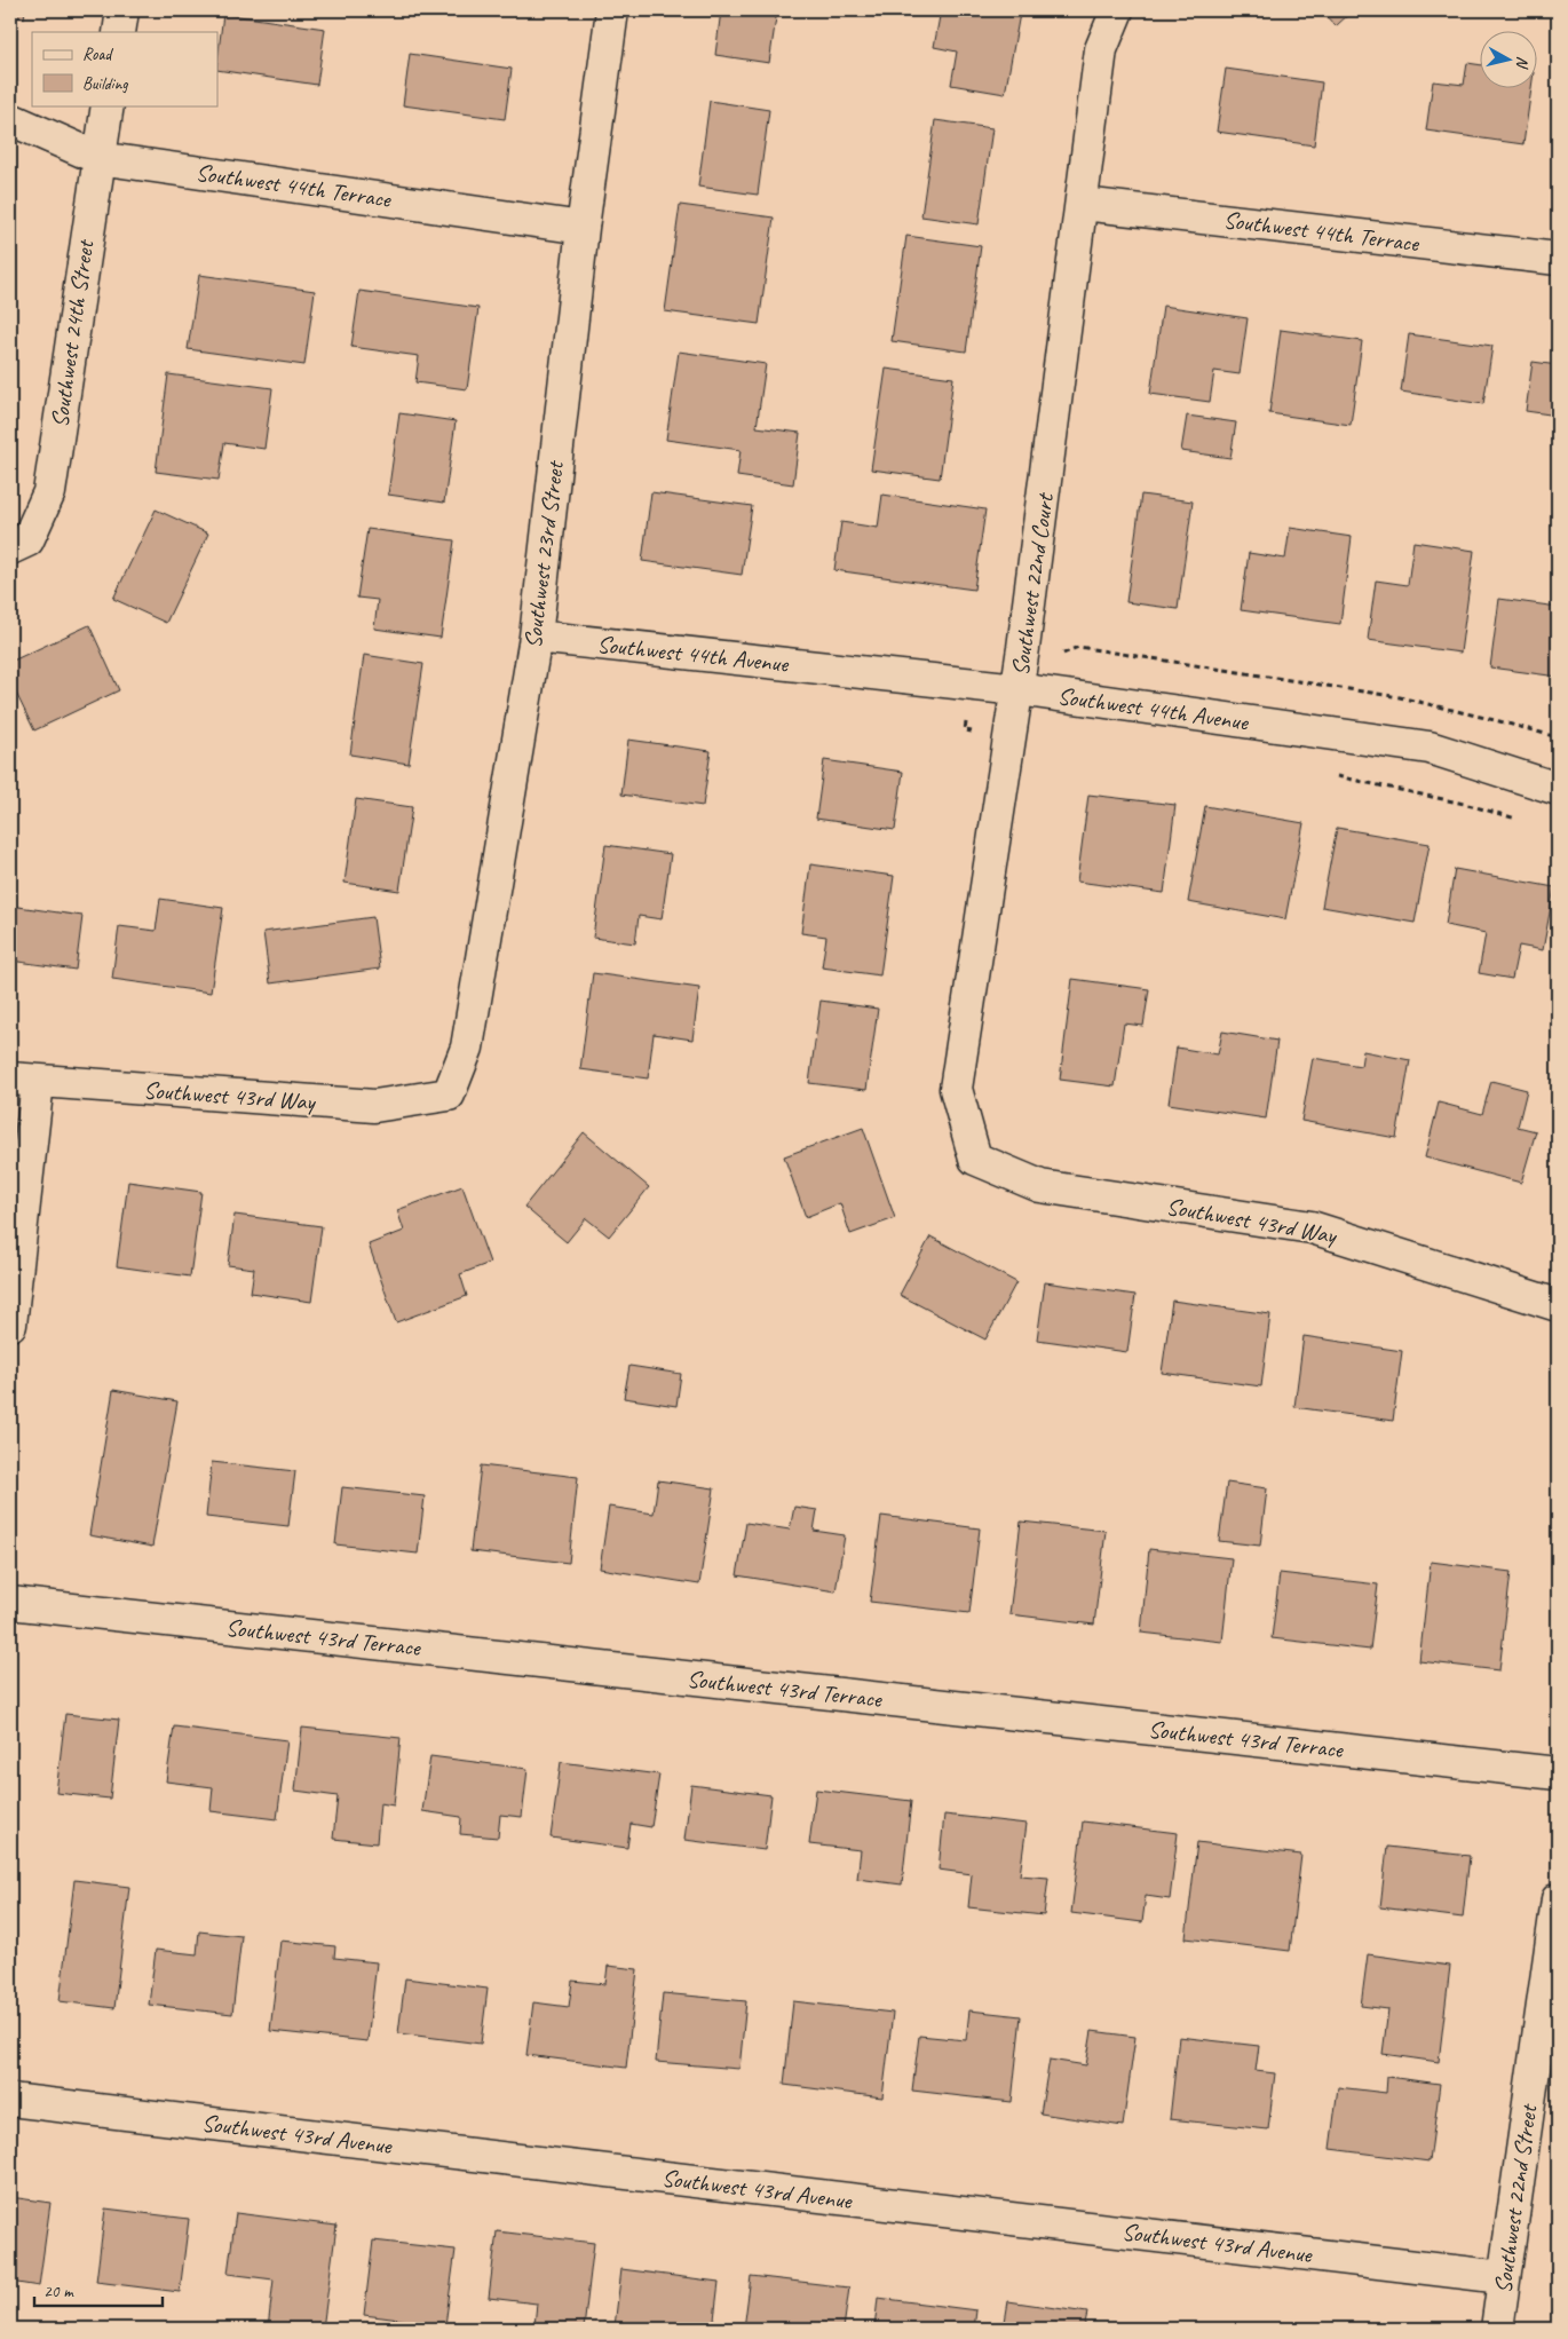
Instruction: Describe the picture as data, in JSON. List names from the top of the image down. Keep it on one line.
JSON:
{"streets":{"street":["Southwest 44th Terrace","Southwest 24th Street","Southwest 23rd Street","Southwest 22nd Court","Southwest 44th Avenue","Southwest 43rd Way","Southwest 43rd Terrace","Southwest 43rd Avenue","Southwest 22nd Street"]},"crossings":[["Southwest 44th Terrace","Southwest 24th Street"],["Southwest 44th Terrace","Southwest 23rd Street"],["Southwest 44th Terrace","Southwest 22nd Court"],["Southwest 23rd Street","Southwest 44th Avenue"],["Southwest 23rd Street","Southwest 43rd Way"],["Southwest 22nd Court","Southwest 44th Avenue"],["Southwest 22nd Court","Southwest 43rd Way"],["Southwest 43rd Avenue","Southwest 22nd Street"]],"legend":["Road","Building"],"scale_bar":"20 m","north":"right"}
